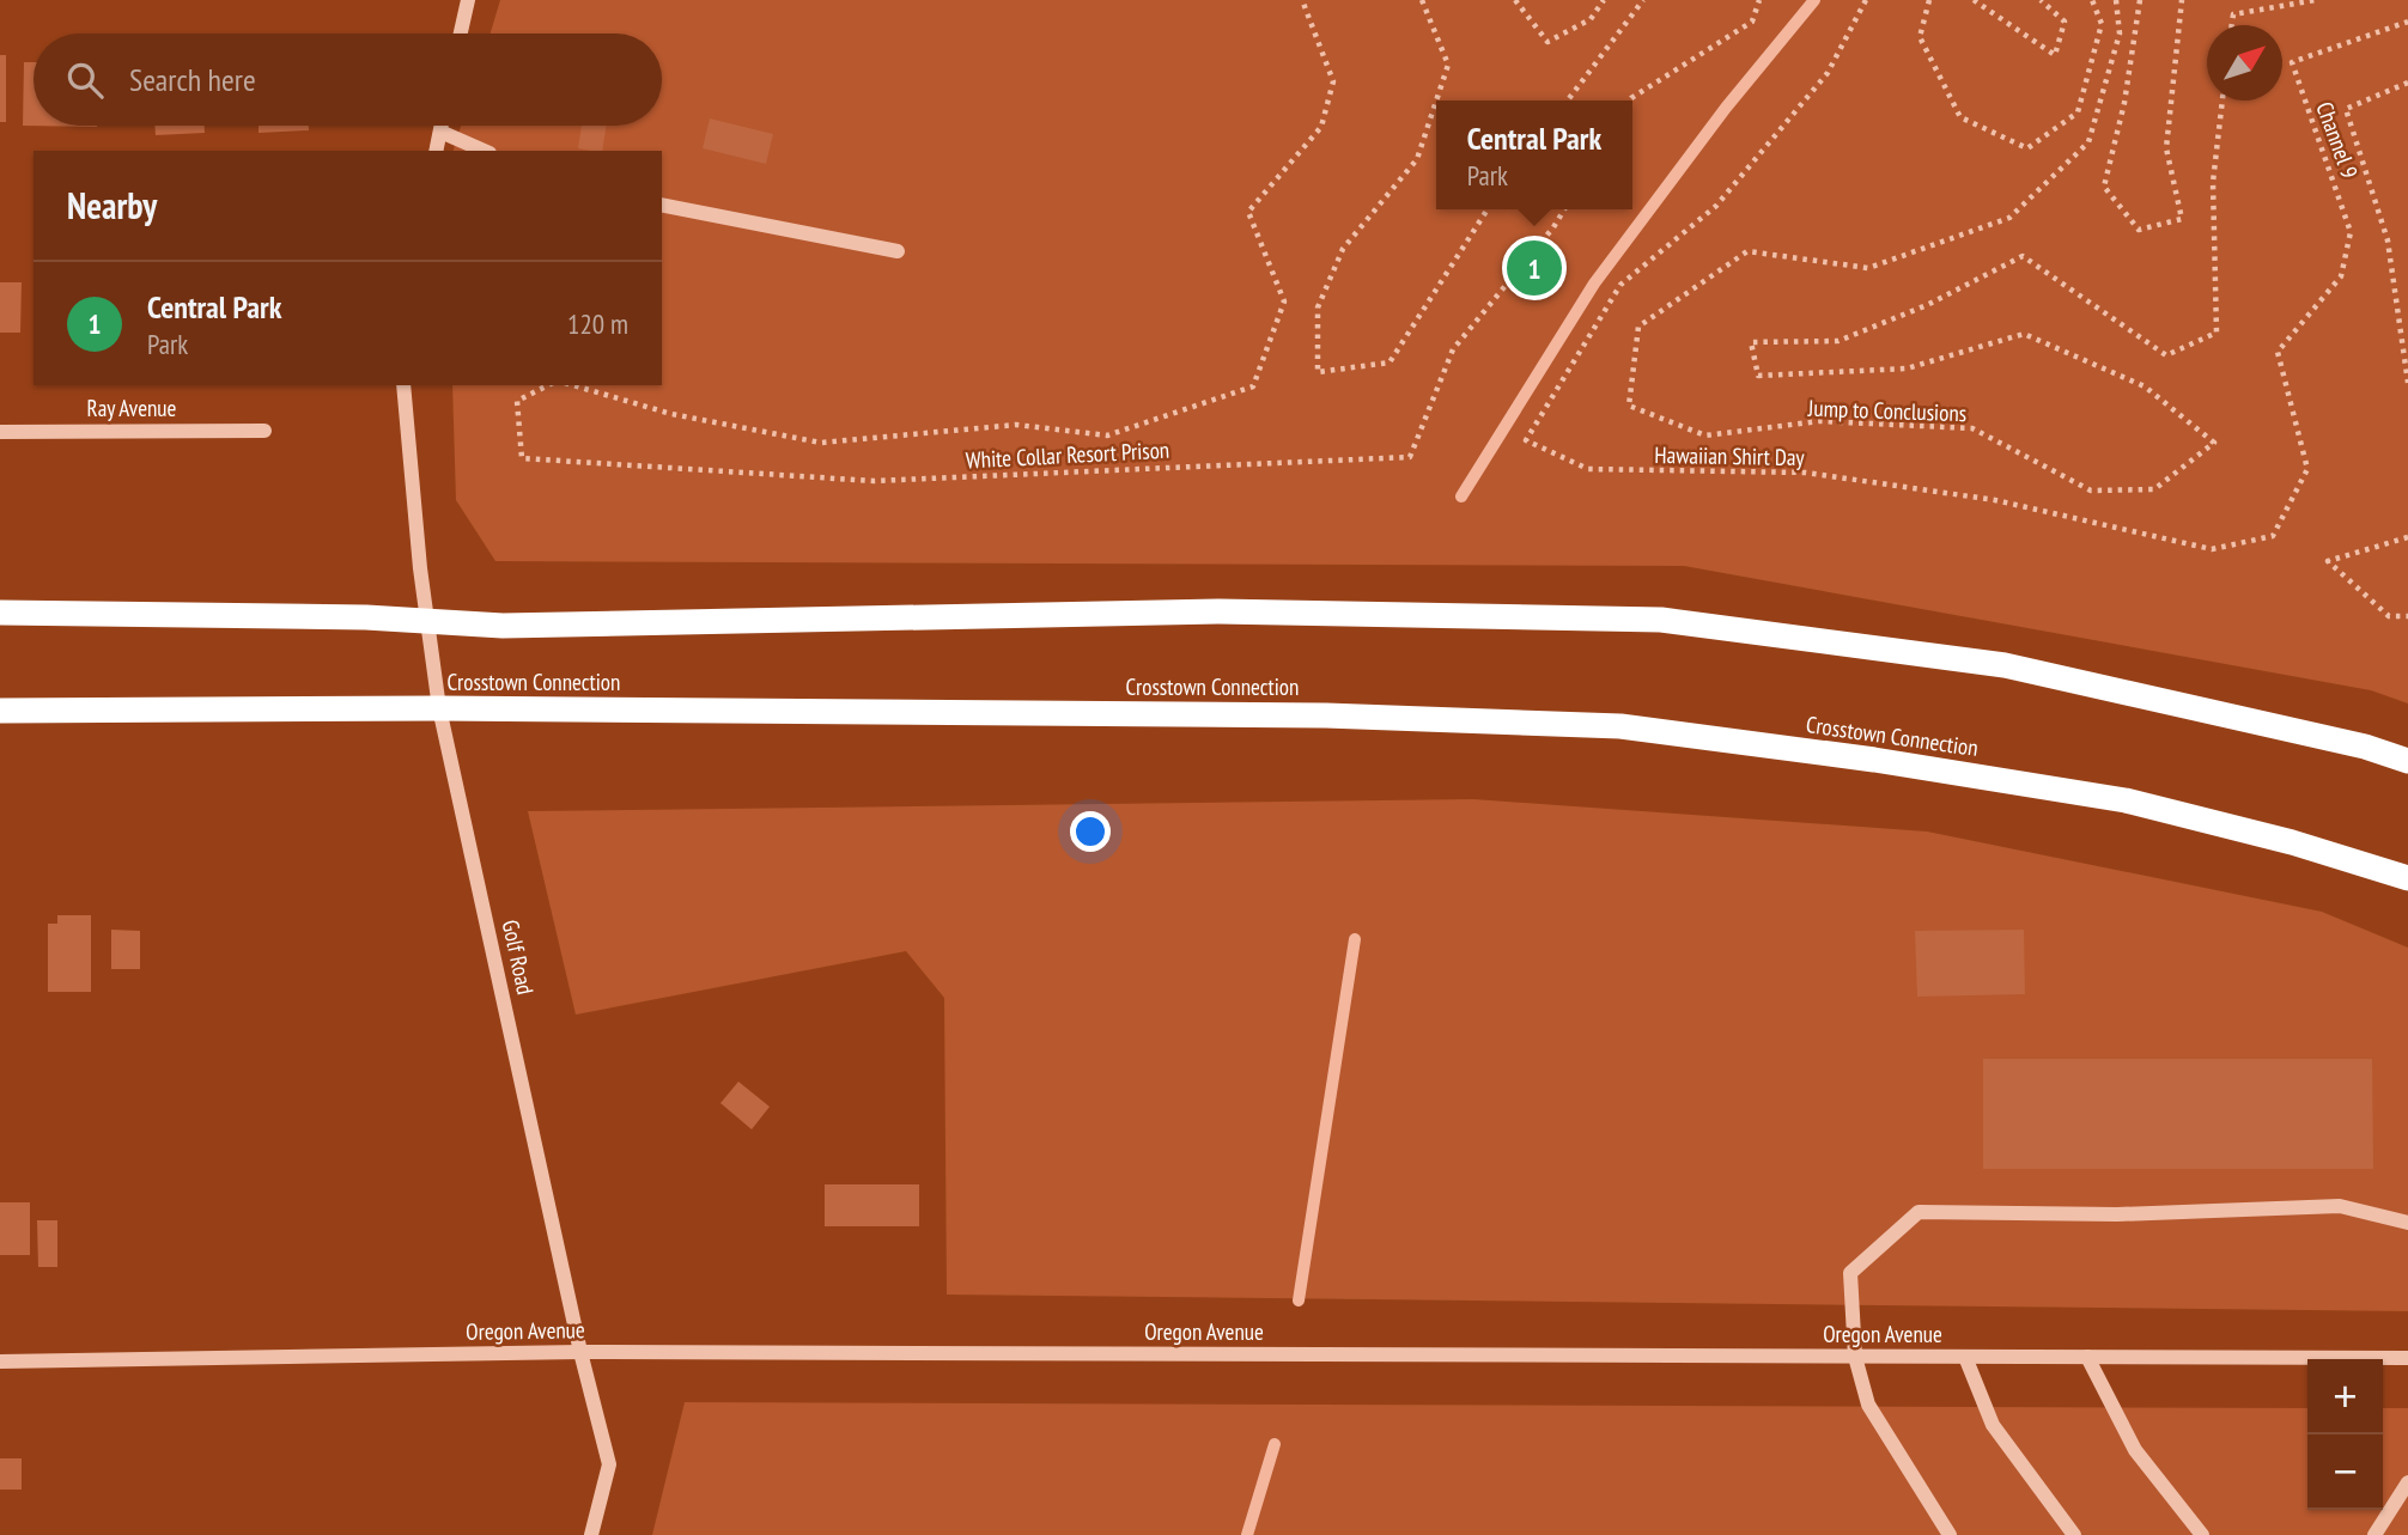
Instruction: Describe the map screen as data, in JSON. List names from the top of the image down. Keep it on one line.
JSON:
{"streets":{"highway":["Crosstown Connection"],"street":["Ray Avenue","Golf Road","Oregon Avenue"],"path":["Channel 9","Jump to Conclusions","White Collar Resort Prison","Hawaiian Shirt Day"]},"crossings":[["Channel 9","Hawaiian Shirt Day"],["Crosstown Connection","Golf Road"],["Golf Road","Oregon Avenue"]],"north":"top right","page":{"search":"Search here","popup":["Central Park","Park"],"heading":"Nearby","pins":"1","list":[{"mark":"1","name":"Central Park","note":"Park","value":"120 m"}],"map_buttons":["+","−"]}}
